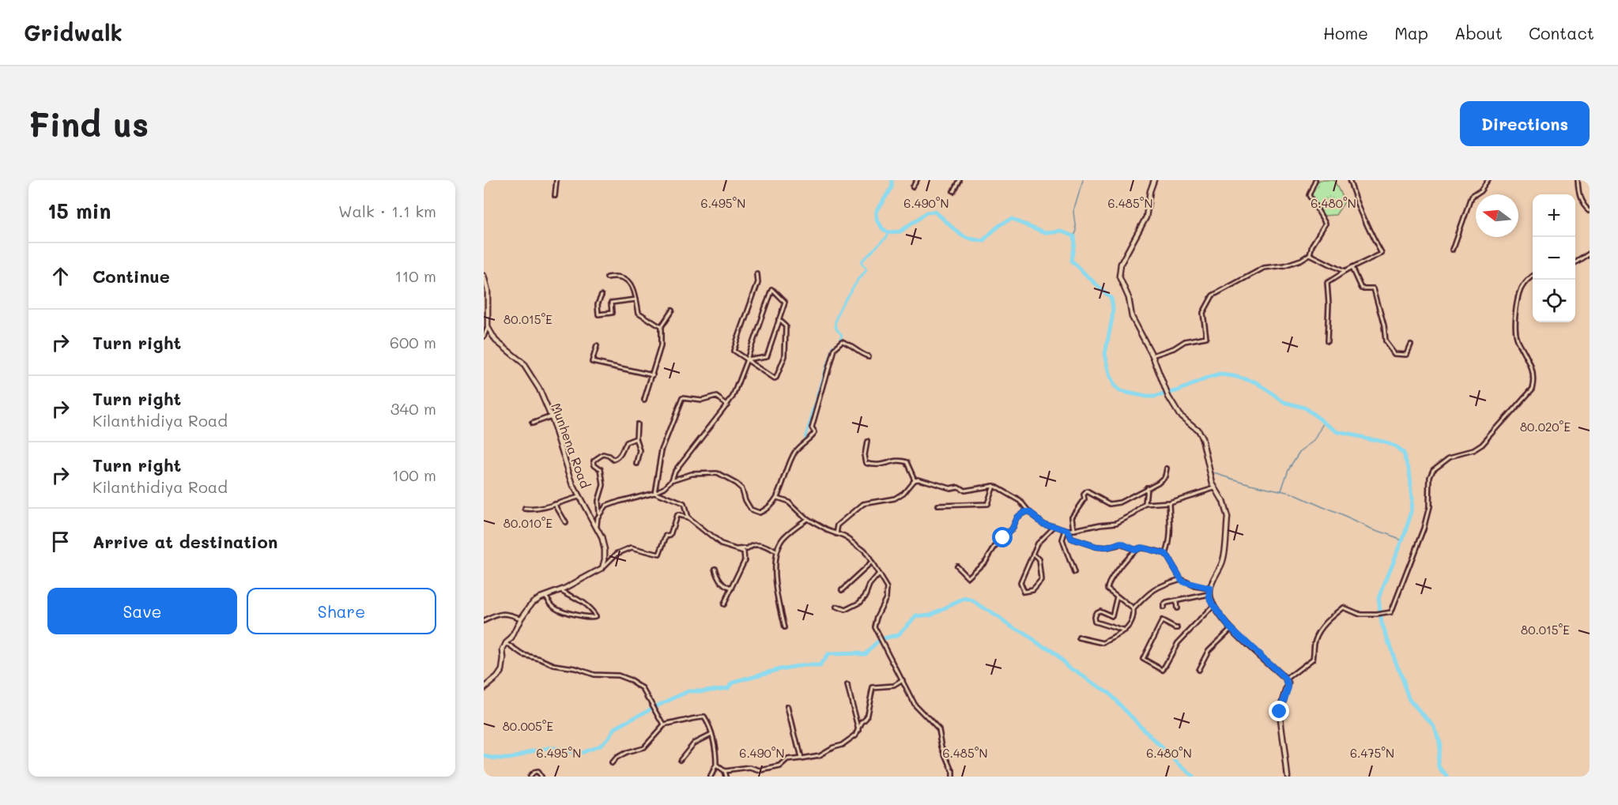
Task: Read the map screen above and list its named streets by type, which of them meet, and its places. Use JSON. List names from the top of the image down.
{
  "streets": {
    "street": ["Munhena Road"]
  },
  "north": "left",
  "page": {
    "header": "Gridwalk",
    "nav": [
      "Home",
      "Map",
      "About",
      "Contact"
    ],
    "buttons": [
      "Directions",
      ["Save", "Share"]
    ],
    "title": "Find us",
    "heading": ["15 min", "Walk · 1.1 km"],
    "map_buttons": ["+", "−"],
    "list": [
      ["Continue", "110 m"],
      ["Turn right", "600 m"],
      ["Turn right", "Kilanthidiya Road", "340 m"],
      ["Turn right", "Kilanthidiya Road", "100 m"],
      "Arrive at destination"
    ]
  },
  "coordinates": [
    "6.495°N",
    "6.490°N",
    "6.485°N",
    "6.480°N",
    "80.015°E",
    "80.020°E",
    "80.010°E",
    "80.005°E",
    "6.475°N"
  ]
}
